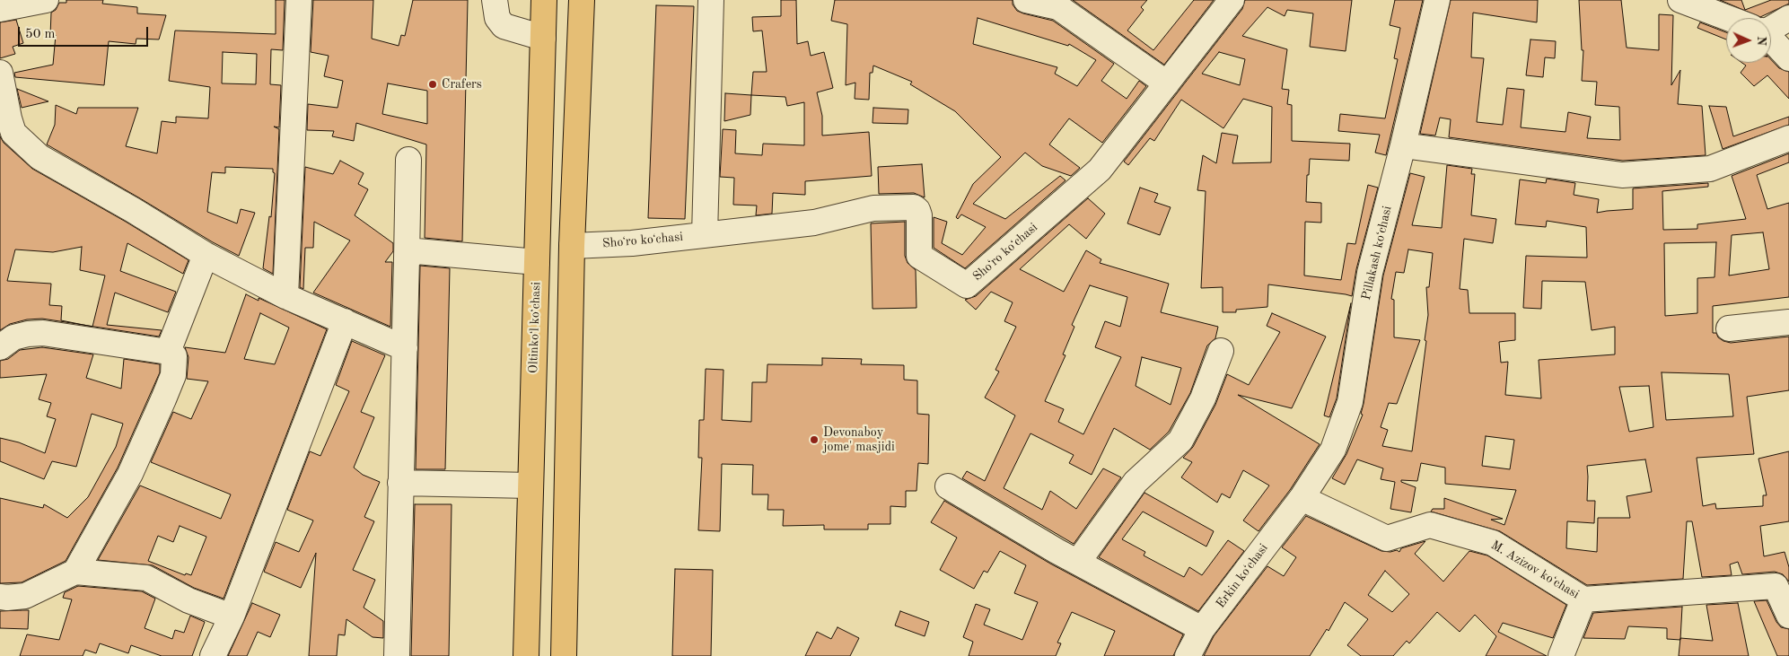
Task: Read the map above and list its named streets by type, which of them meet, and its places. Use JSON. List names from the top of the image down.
{
  "streets": {
    "main road": ["Oltinkoʻl koʻchasi"],
    "street": [
      "Shoʻro koʻchasi",
      "Pillakash koʻchasi",
      "M. Azizov koʻchasi",
      "Erkin koʻchasi"
    ]
  },
  "crossings": [
    ["Pillakash koʻchasi", "M. Azizov koʻchasi"],
    ["Pillakash koʻchasi", "Erkin koʻchasi"],
    ["M. Azizov koʻchasi", "Erkin koʻchasi"]
  ],
  "places": ["Crafers", "Devonaboy jome' masjidi"],
  "scale_bar": "50 m",
  "north": "right"
}
